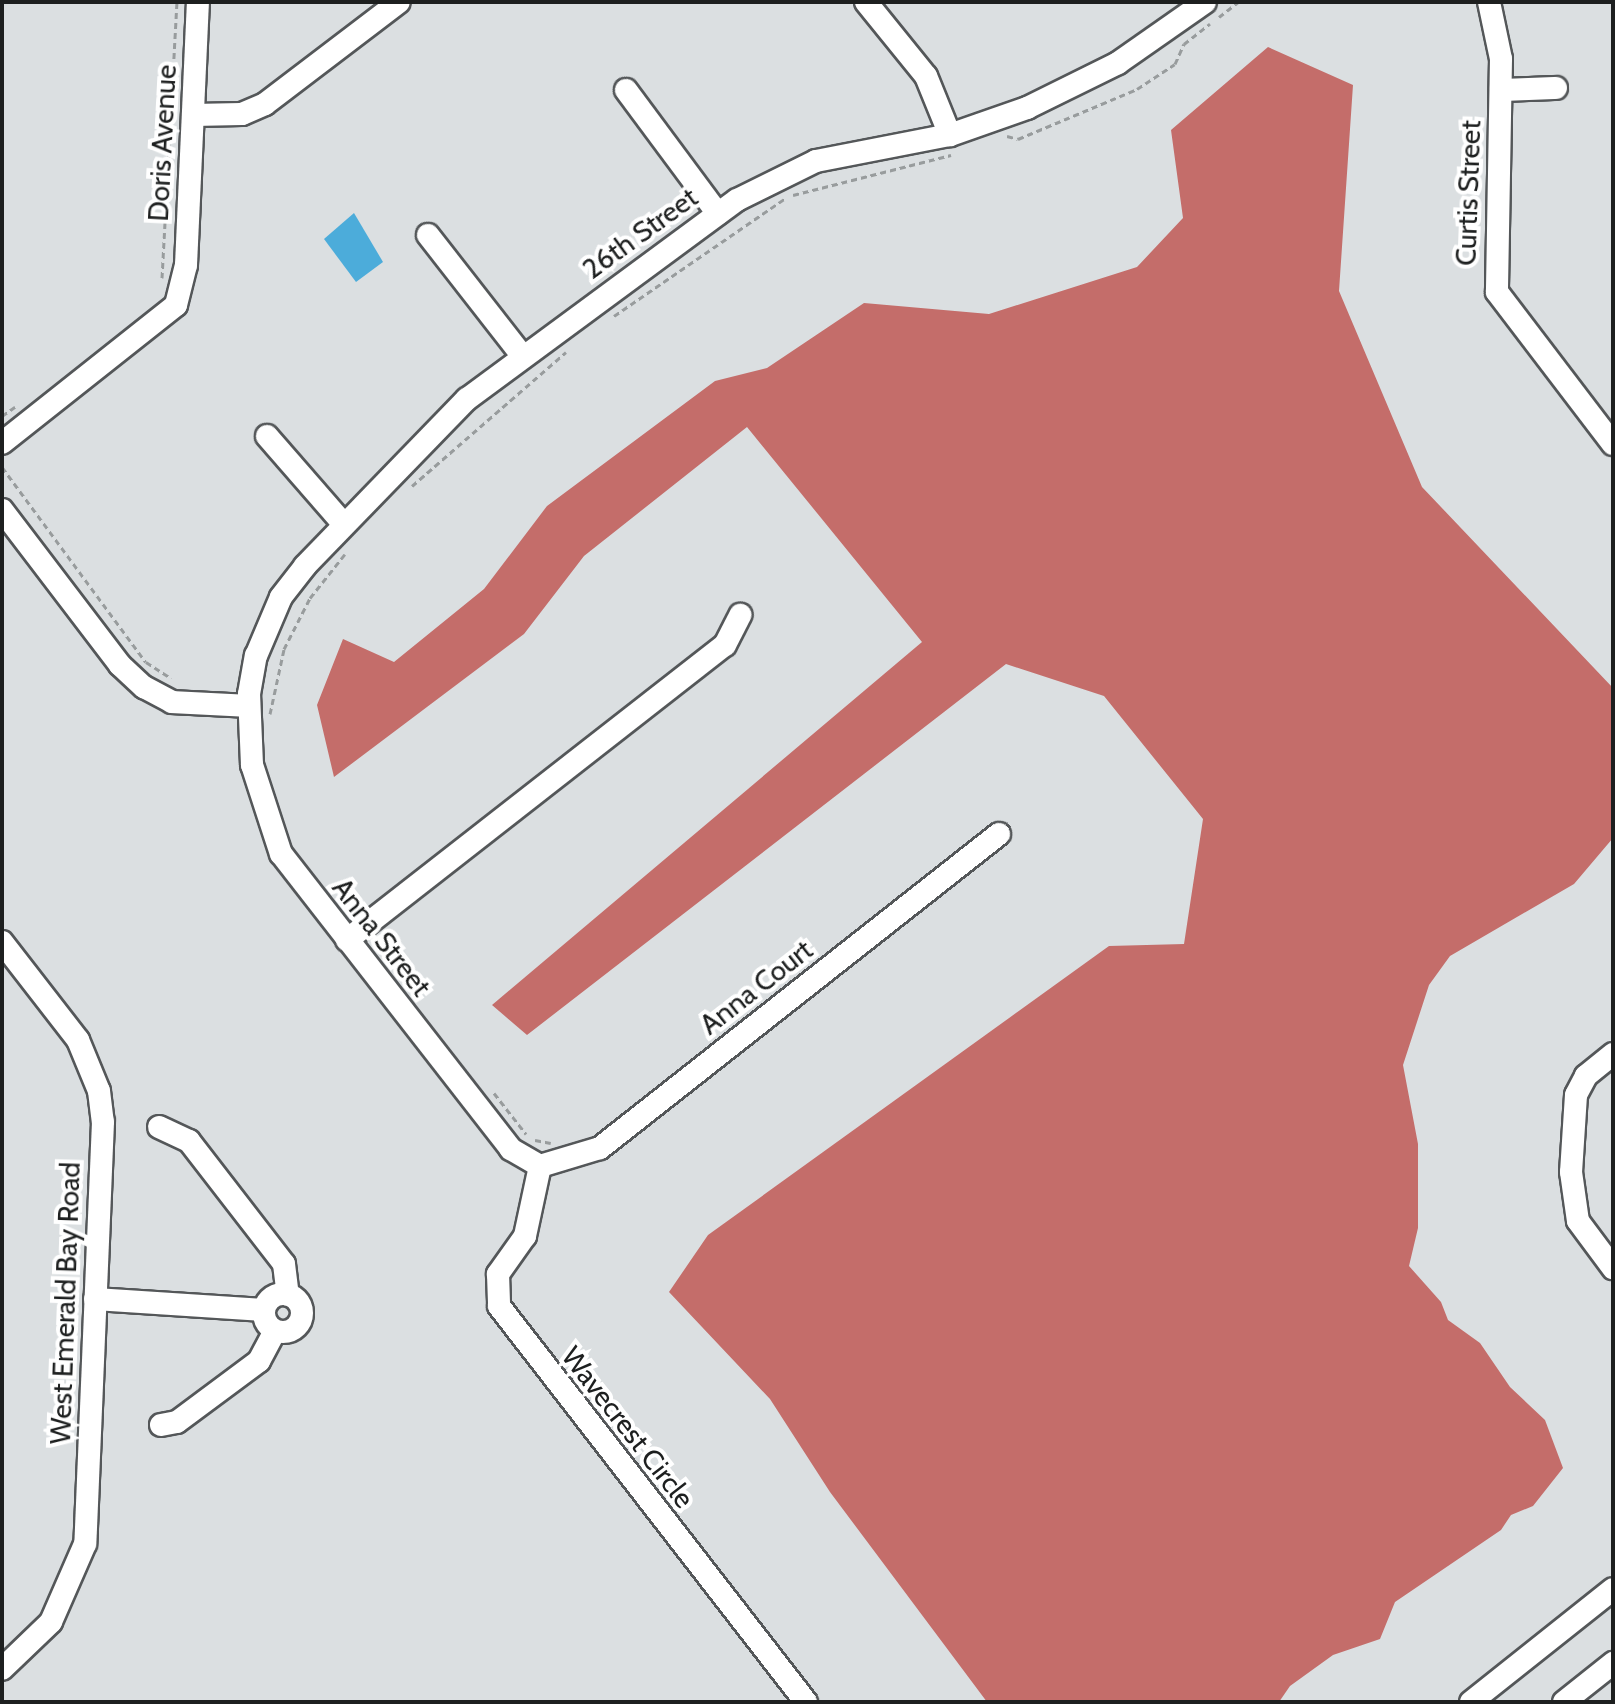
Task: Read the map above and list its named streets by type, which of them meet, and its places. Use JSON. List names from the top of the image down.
{
  "streets": {
    "street": [
      "Doris Avenue",
      "Curtis Street",
      "26th Street",
      "Anna Street",
      "Anna Court",
      "West Emerald Bay Road",
      "Wavecrest Circle"
    ]
  },
  "crossings": [
    ["26th Street", "Anna Street"],
    ["Anna Street", "Anna Court"],
    ["Anna Street", "Wavecrest Circle"],
    ["Anna Court", "Wavecrest Circle"]
  ]
}
